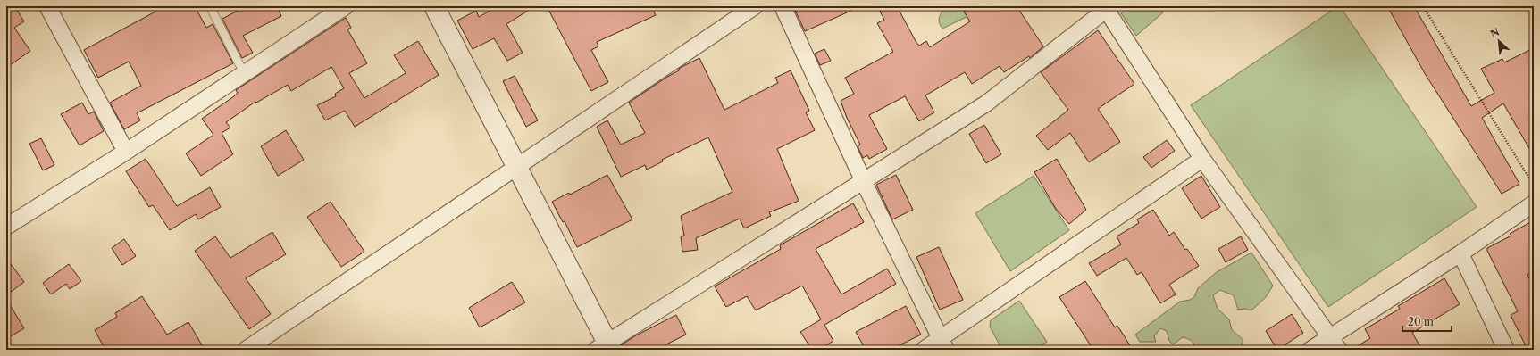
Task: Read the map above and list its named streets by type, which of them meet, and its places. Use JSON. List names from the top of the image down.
{
  "scale_bar": "20 m",
  "north": "top left"
}
